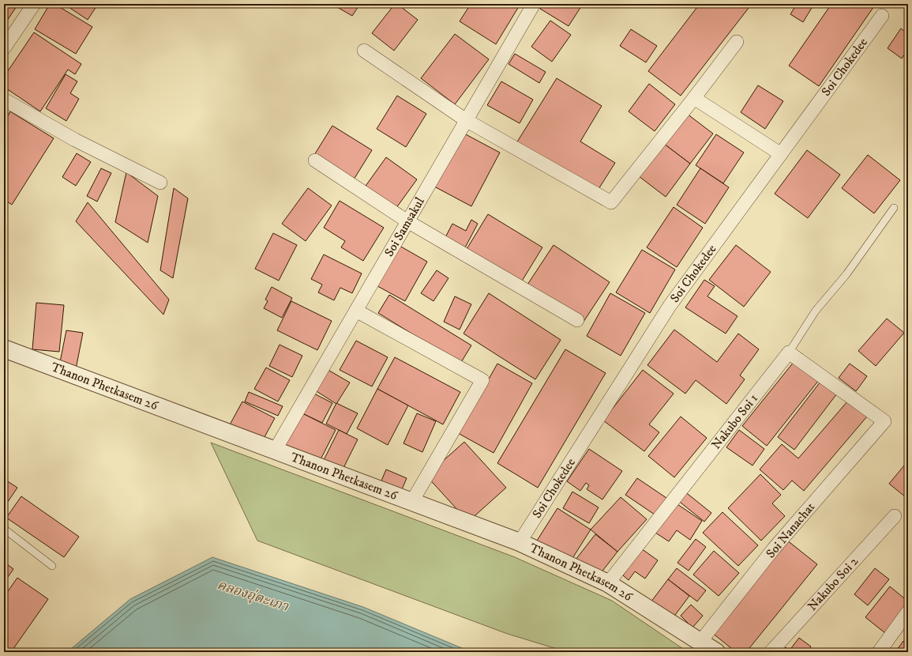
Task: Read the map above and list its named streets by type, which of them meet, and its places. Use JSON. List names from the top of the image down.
{
  "streets": {
    "street": [
      "Soi Chokedee",
      "Soi Samsakul",
      "Thanon Phetkasem 26",
      "Nakubo Soi 1",
      "Soi Nanachat",
      "Nakubo Soi 2"
    ]
  },
  "crossings": [
    ["Soi Chokedee", "Thanon Phetkasem 26"],
    ["Soi Samsakul", "Thanon Phetkasem 26"],
    ["Thanon Phetkasem 26", "Nakubo Soi 1"],
    ["Thanon Phetkasem 26", "Soi Nanachat"],
    ["Nakubo Soi 1", "Soi Nanachat"]
  ],
  "water": ["คลองอุ่ตะเภา"]
}
